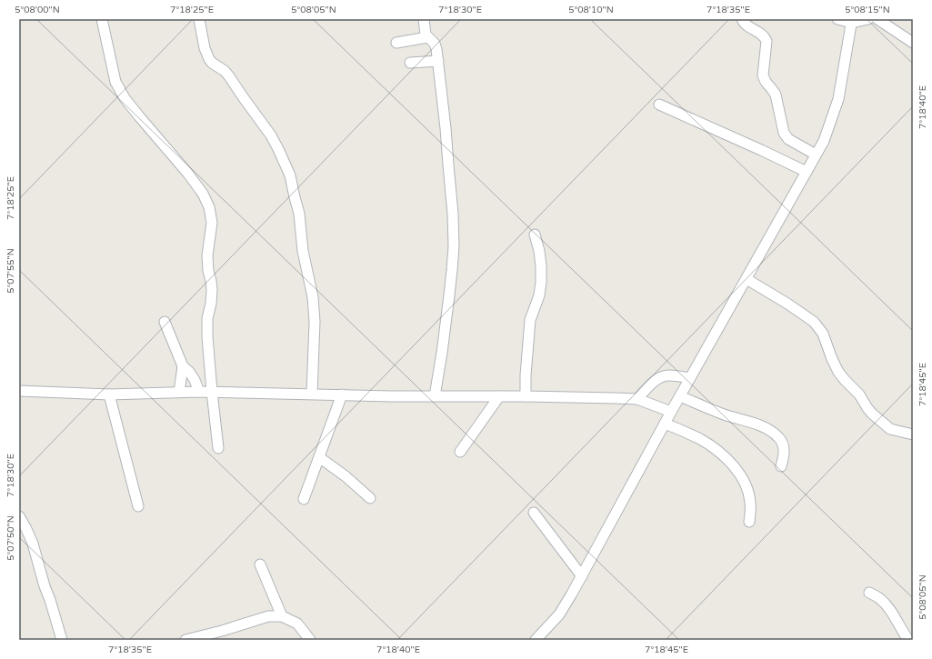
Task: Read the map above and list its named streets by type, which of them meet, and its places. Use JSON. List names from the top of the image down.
{
  "coordinates": [
    "5°08'00\"N",
    "7°18'25\"E",
    "5°08'05\"N",
    "7°18'30\"E",
    "5°08'10\"N",
    "7°18'35\"E",
    "5°08'15\"N",
    "7°18'40\"E",
    "5°07'55\"N",
    "7°18'45\"E",
    "5°07'50\"N"
  ]
}
